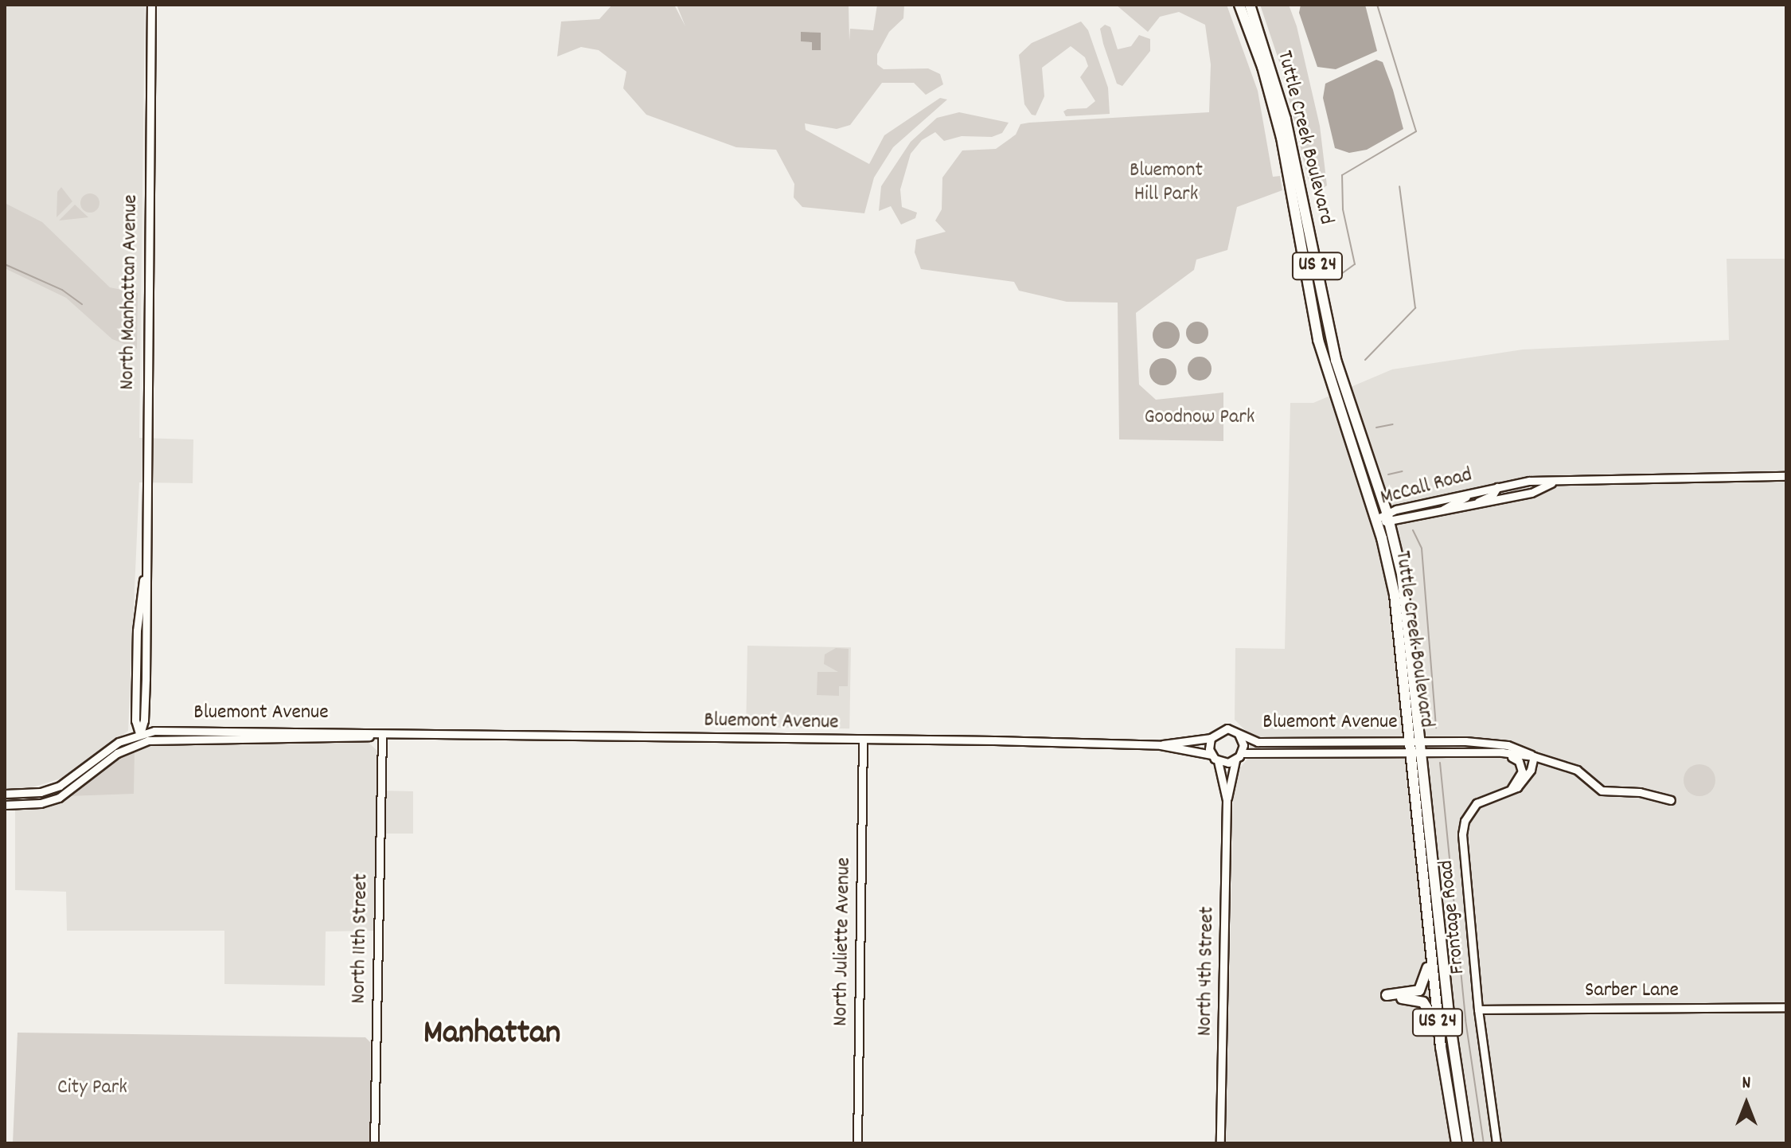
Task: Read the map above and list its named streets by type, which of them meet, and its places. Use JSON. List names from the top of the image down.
{
  "streets": {
    "highway": ["Tuttle Creek Boulevard", "US 24"],
    "main road": [
      "North Manhattan Avenue",
      "McCall Road",
      "Bluemont Avenue",
      "Frontage Road",
      "North 11th Street",
      "North Juliette Avenue",
      "North 4th Street",
      "Sarber Lane"
    ]
  },
  "crossings": [
    ["Tuttle Creek Boulevard", "McCall Road"],
    ["Tuttle Creek Boulevard", "Bluemont Avenue"],
    ["North Manhattan Avenue", "Bluemont Avenue"],
    ["Bluemont Avenue", "North 11th Street"],
    ["Bluemont Avenue", "North Juliette Avenue"],
    ["Bluemont Avenue", "North 4th Street"],
    ["Frontage Road", "Sarber Lane"]
  ],
  "districts": ["Manhattan"],
  "parks": ["Bluemont Hill Park", "Goodnow Park", "City Park"],
  "north": "top"
}
